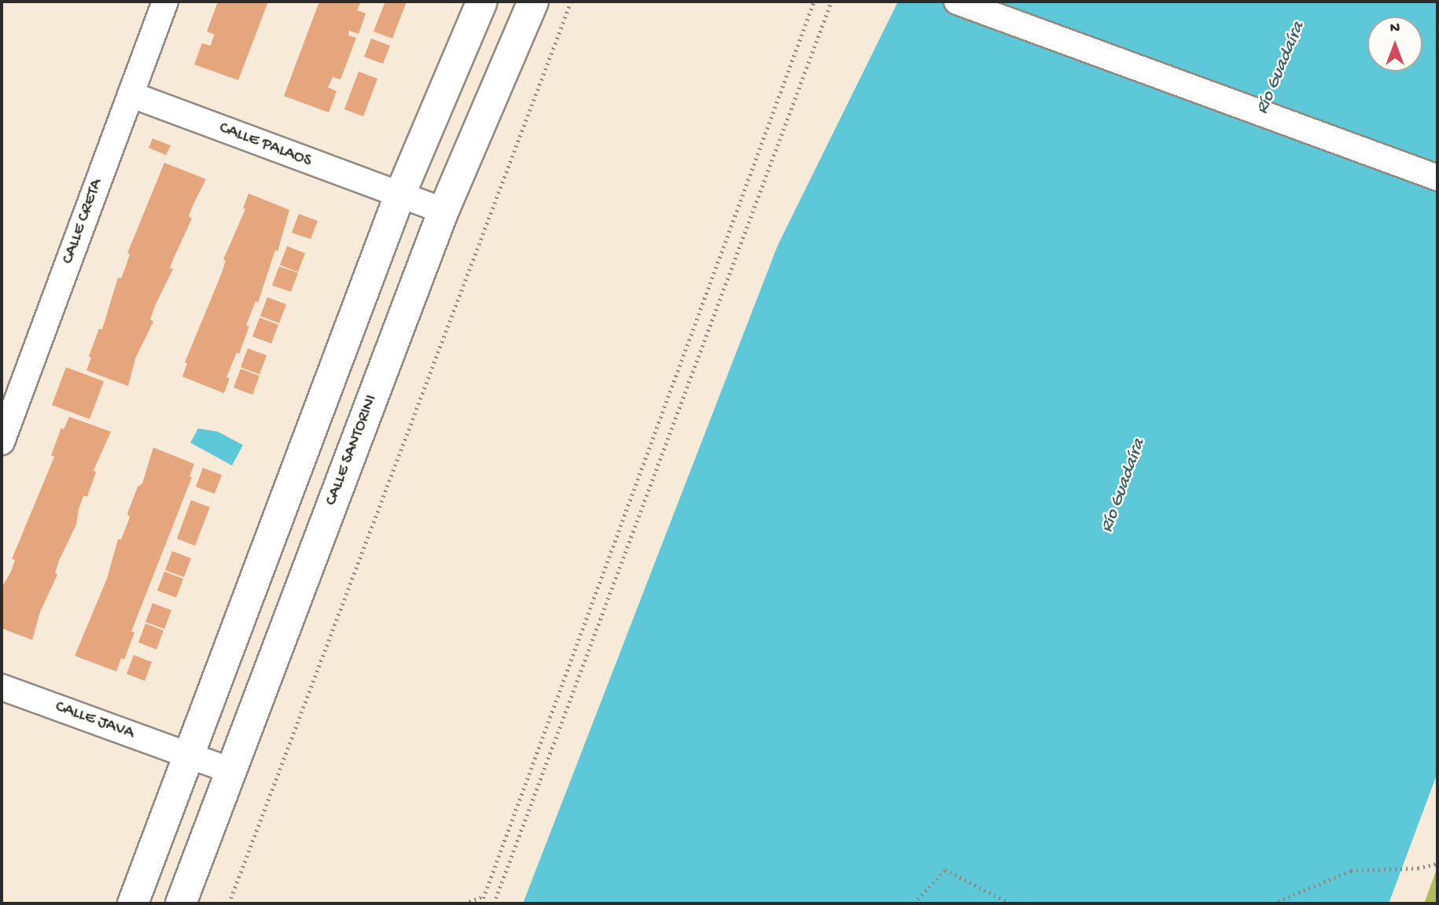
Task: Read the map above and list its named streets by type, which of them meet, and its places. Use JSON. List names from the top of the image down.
{
  "streets": {
    "street": [
      "CALLE PALAOS",
      "CALLE CRETA",
      "CALLE SANTORINI",
      "CALLE JAVA"
    ]
  },
  "crossings": [
    ["CALLE PALAOS", "CALLE CRETA"],
    ["CALLE PALAOS", "CALLE SANTORINI"],
    ["CALLE SANTORINI", "CALLE JAVA"]
  ],
  "water": ["Río Guadaíra"],
  "north": "top"
}
